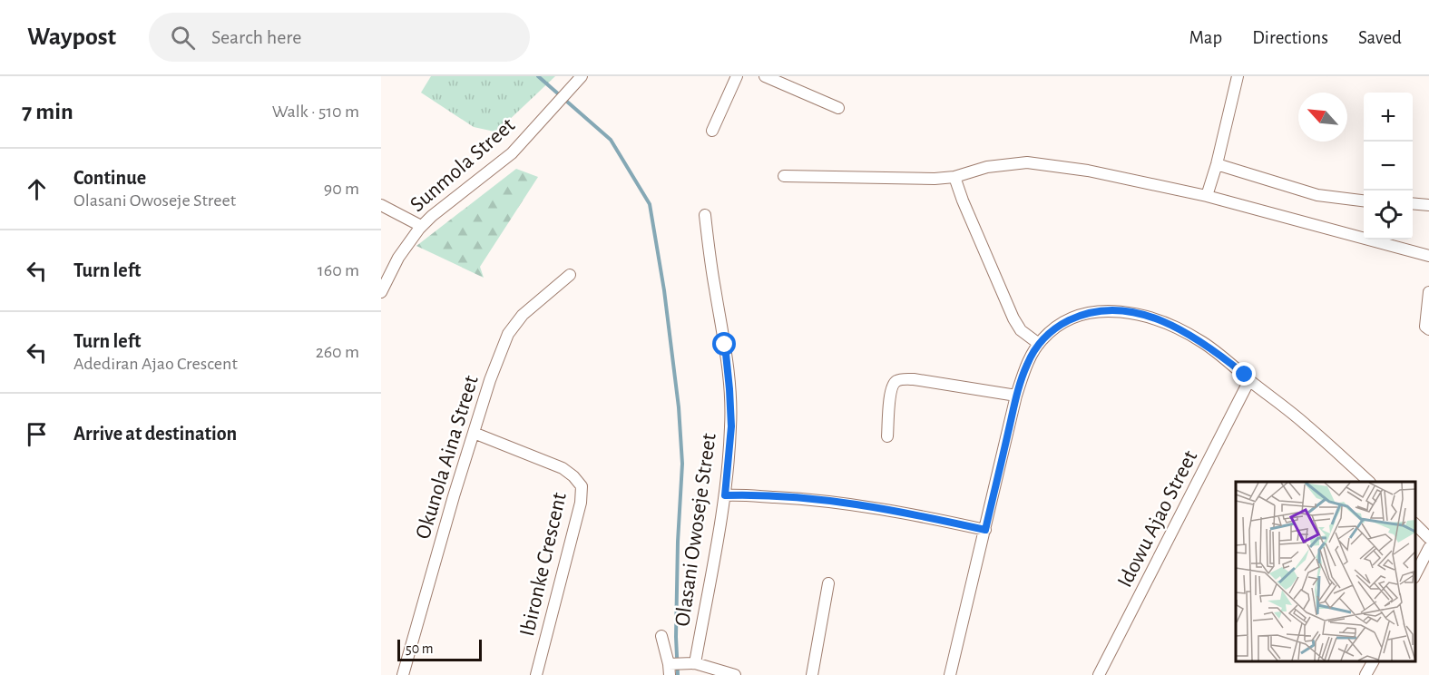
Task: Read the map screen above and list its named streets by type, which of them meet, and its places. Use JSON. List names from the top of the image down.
{
  "streets": {
    "street": [
      "Sunmola Street",
      "Okunola Aina Street",
      "Idowu Ajao Street",
      "Olasani Owoseje Street",
      "Ibironke Crescent"
    ]
  },
  "crossings": [
    ["Okunola Aina Street", "Ibironke Crescent"]
  ],
  "scale_bar": "50 m",
  "north": "top left",
  "page": {
    "header": "Waypost",
    "search": "Search here",
    "nav": ["Map", "Directions", "Saved"],
    "heading": ["7 min", "Walk · 510 m"],
    "map_buttons": ["+", "−"],
    "list": [
      ["Continue", "Olasani Owoseje Street", "90 m"],
      ["Turn left", "160 m"],
      ["Turn left", "Adediran Ajao Crescent", "260 m"],
      "Arrive at destination"
    ],
    "scale": "50 m"
  }
}
